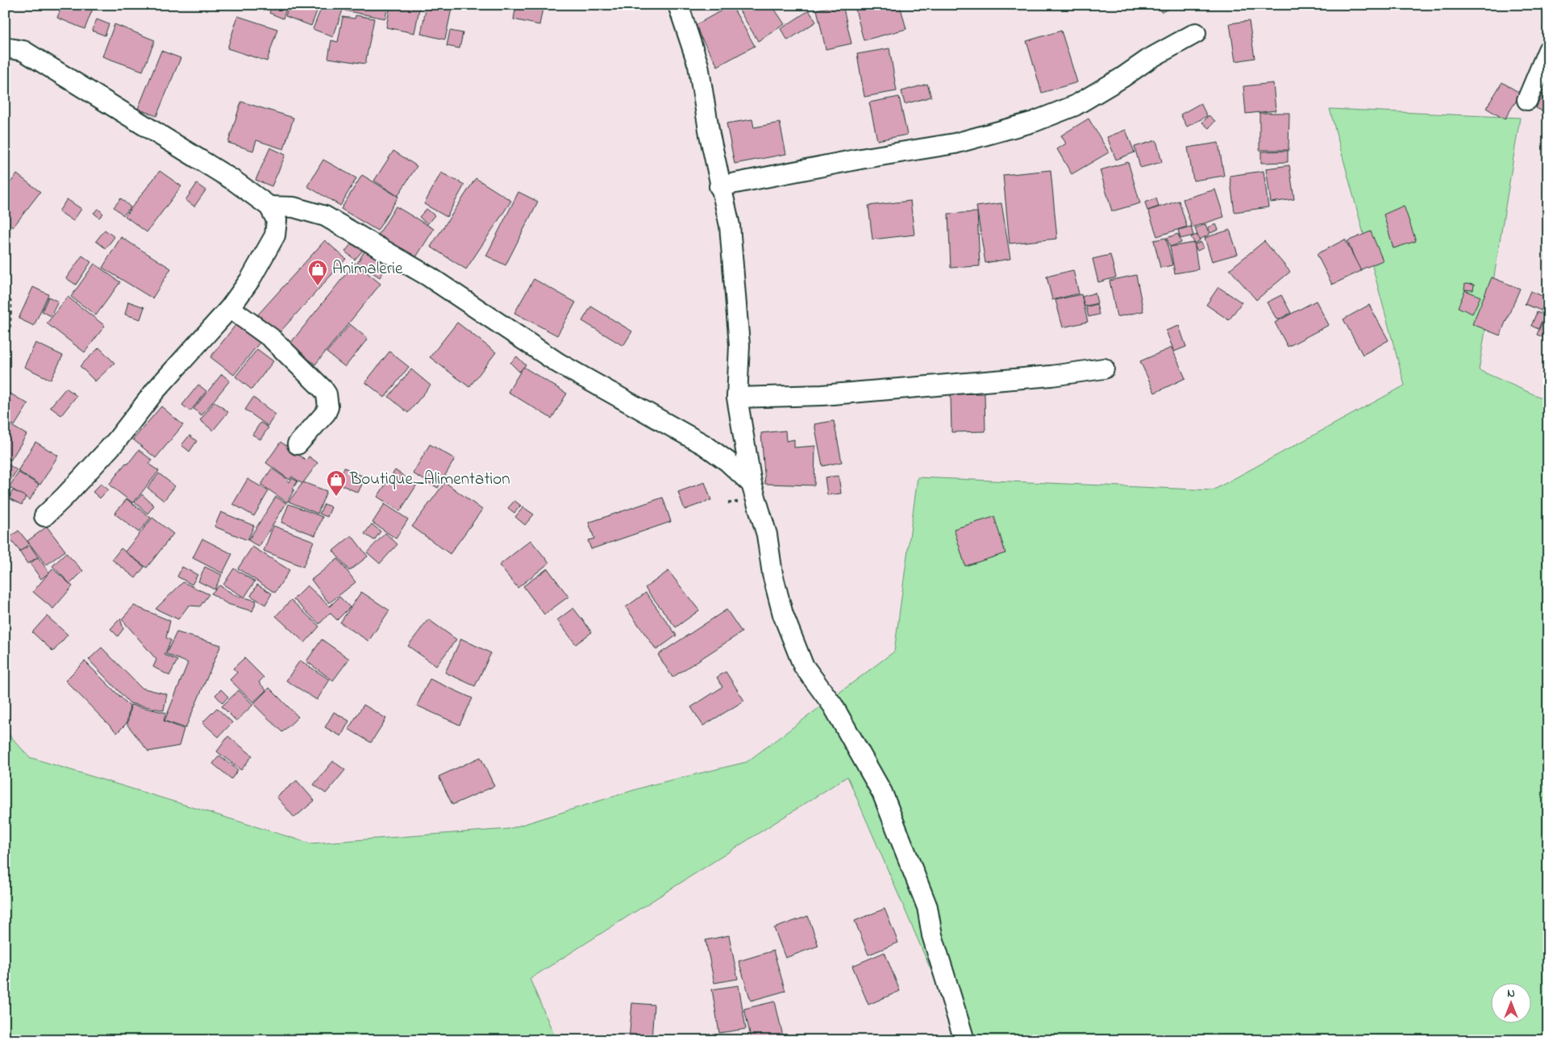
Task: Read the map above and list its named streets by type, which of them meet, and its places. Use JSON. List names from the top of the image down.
{
  "places": {
    "shop": ["Animalerie", "Boutique_Alimentation"]
  },
  "north": "top"
}
